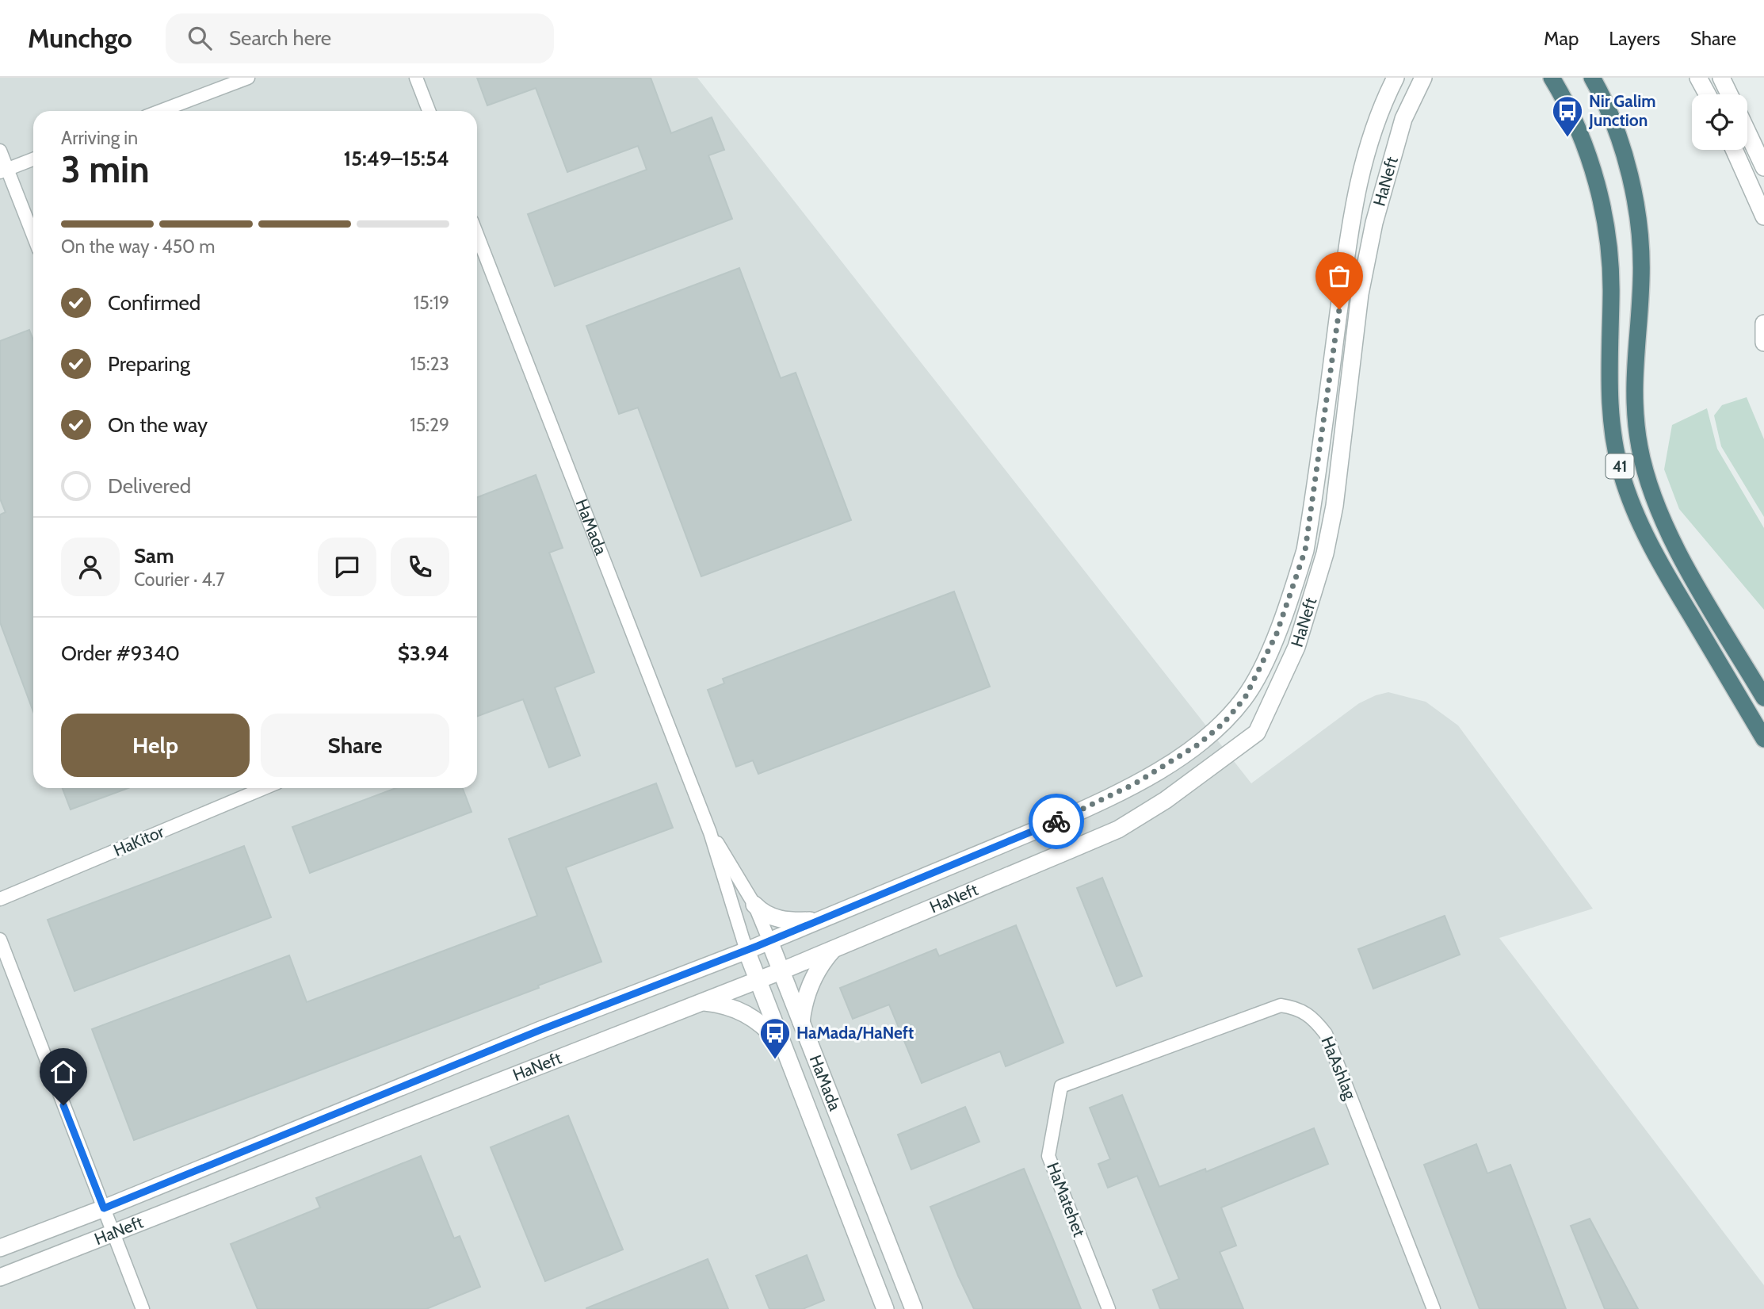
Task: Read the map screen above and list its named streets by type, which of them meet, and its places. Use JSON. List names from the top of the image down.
{
  "streets": {
    "highway": ["41"],
    "street": [
      "HaNeft",
      "HaMada",
      "HaKitor",
      "HaAshlag",
      "HaMatehet"
    ]
  },
  "crossings": [
    ["HaNeft", "HaMada"],
    ["HaAshlag", "HaMatehet"]
  ],
  "places": {
    "bus stop": ["Nir Galim Junction", "HaMada/HaNeft"]
  },
  "page": {
    "header": "Munchgo",
    "search": "Search here",
    "nav": ["Map", "Layers", "Share"],
    "heading": ["3 min", "Arriving in", "15:49–15:54"],
    "panel": [
      "Sam",
      "Courier · 4.7",
      "Order #9340",
      "$3.94"
    ],
    "bar": "On the way · 450 m",
    "list": [
      ["Confirmed", "15:19"],
      ["Preparing", "15:23"],
      ["On the way", "15:29"],
      "Delivered"
    ],
    "buttons": ["Help", "Share"]
  }
}
